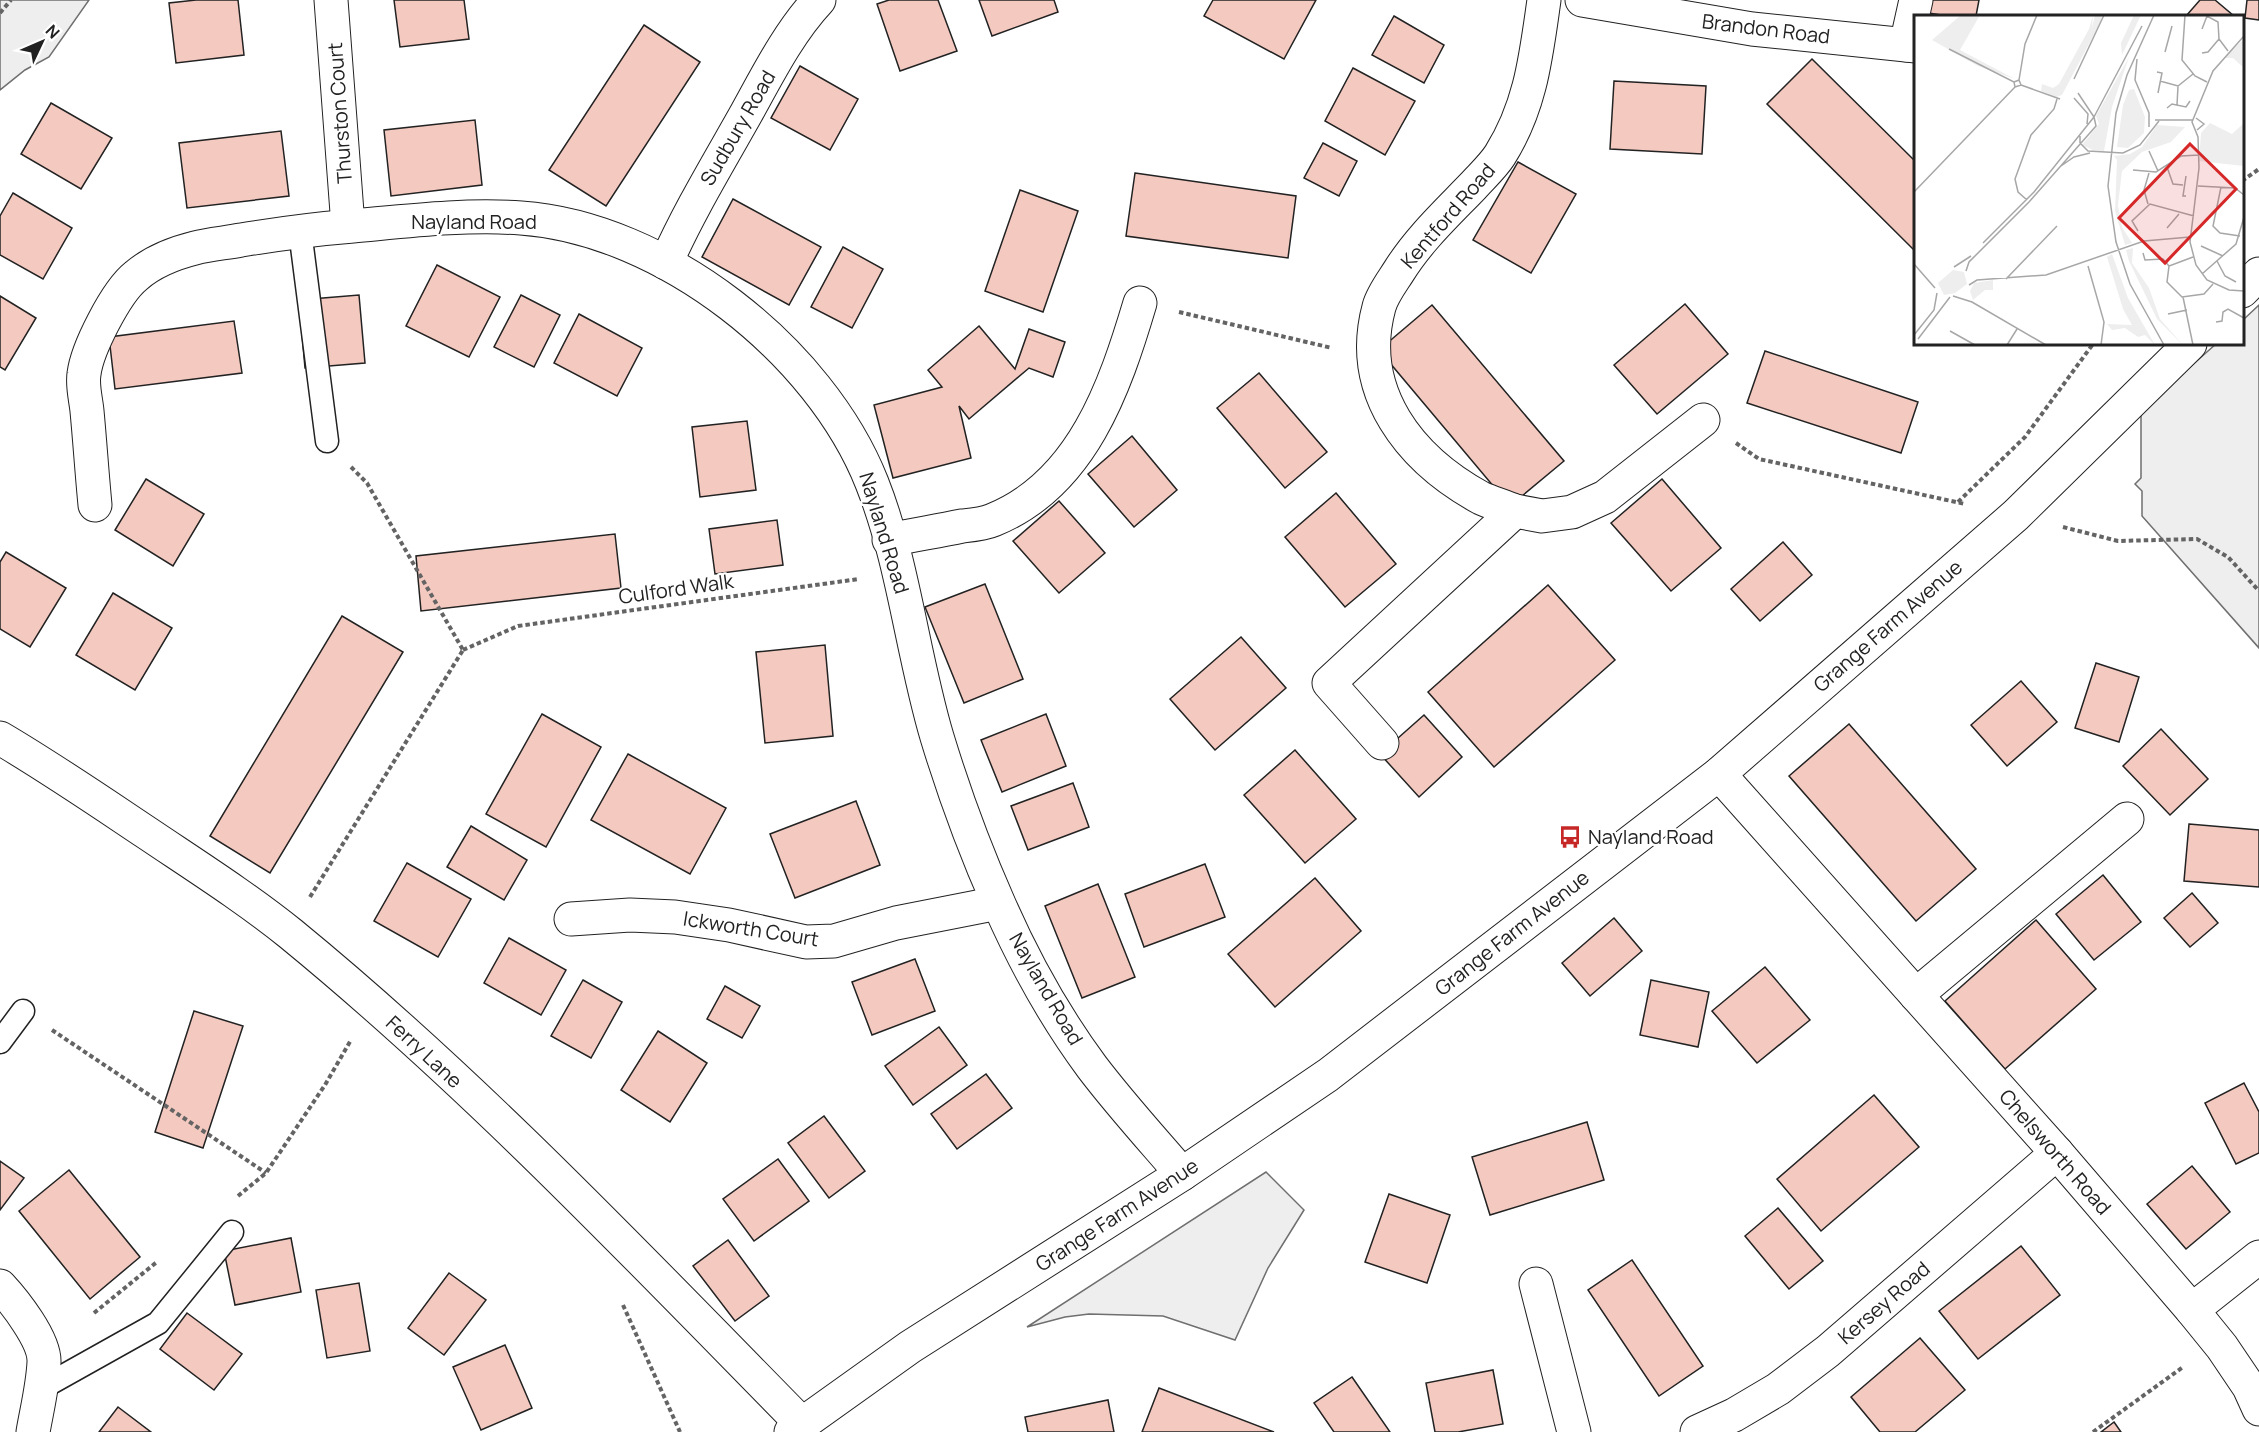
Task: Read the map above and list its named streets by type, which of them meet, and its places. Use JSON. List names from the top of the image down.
{
  "streets": {
    "street": [
      "Brandon Road",
      "Thurston Court",
      "Sudbury Road",
      "Kentford Road",
      "Nayland Road",
      "Grange Farm Avenue",
      "Ickworth Court",
      "Ferry Lane",
      "Chelsworth Road",
      "Kersey Road"
    ],
    "path": ["Culford Walk"]
  },
  "crossings": [
    ["Thurston Court", "Nayland Road"],
    ["Sudbury Road", "Nayland Road"],
    ["Nayland Road", "Culford Walk"],
    ["Nayland Road", "Grange Farm Avenue"],
    ["Nayland Road", "Ickworth Court"],
    ["Grange Farm Avenue", "Ferry Lane"],
    ["Grange Farm Avenue", "Chelsworth Road"],
    ["Chelsworth Road", "Kersey Road"]
  ],
  "places": {
    "bus stop": ["Nayland Road"]
  },
  "north": "top right"
}
